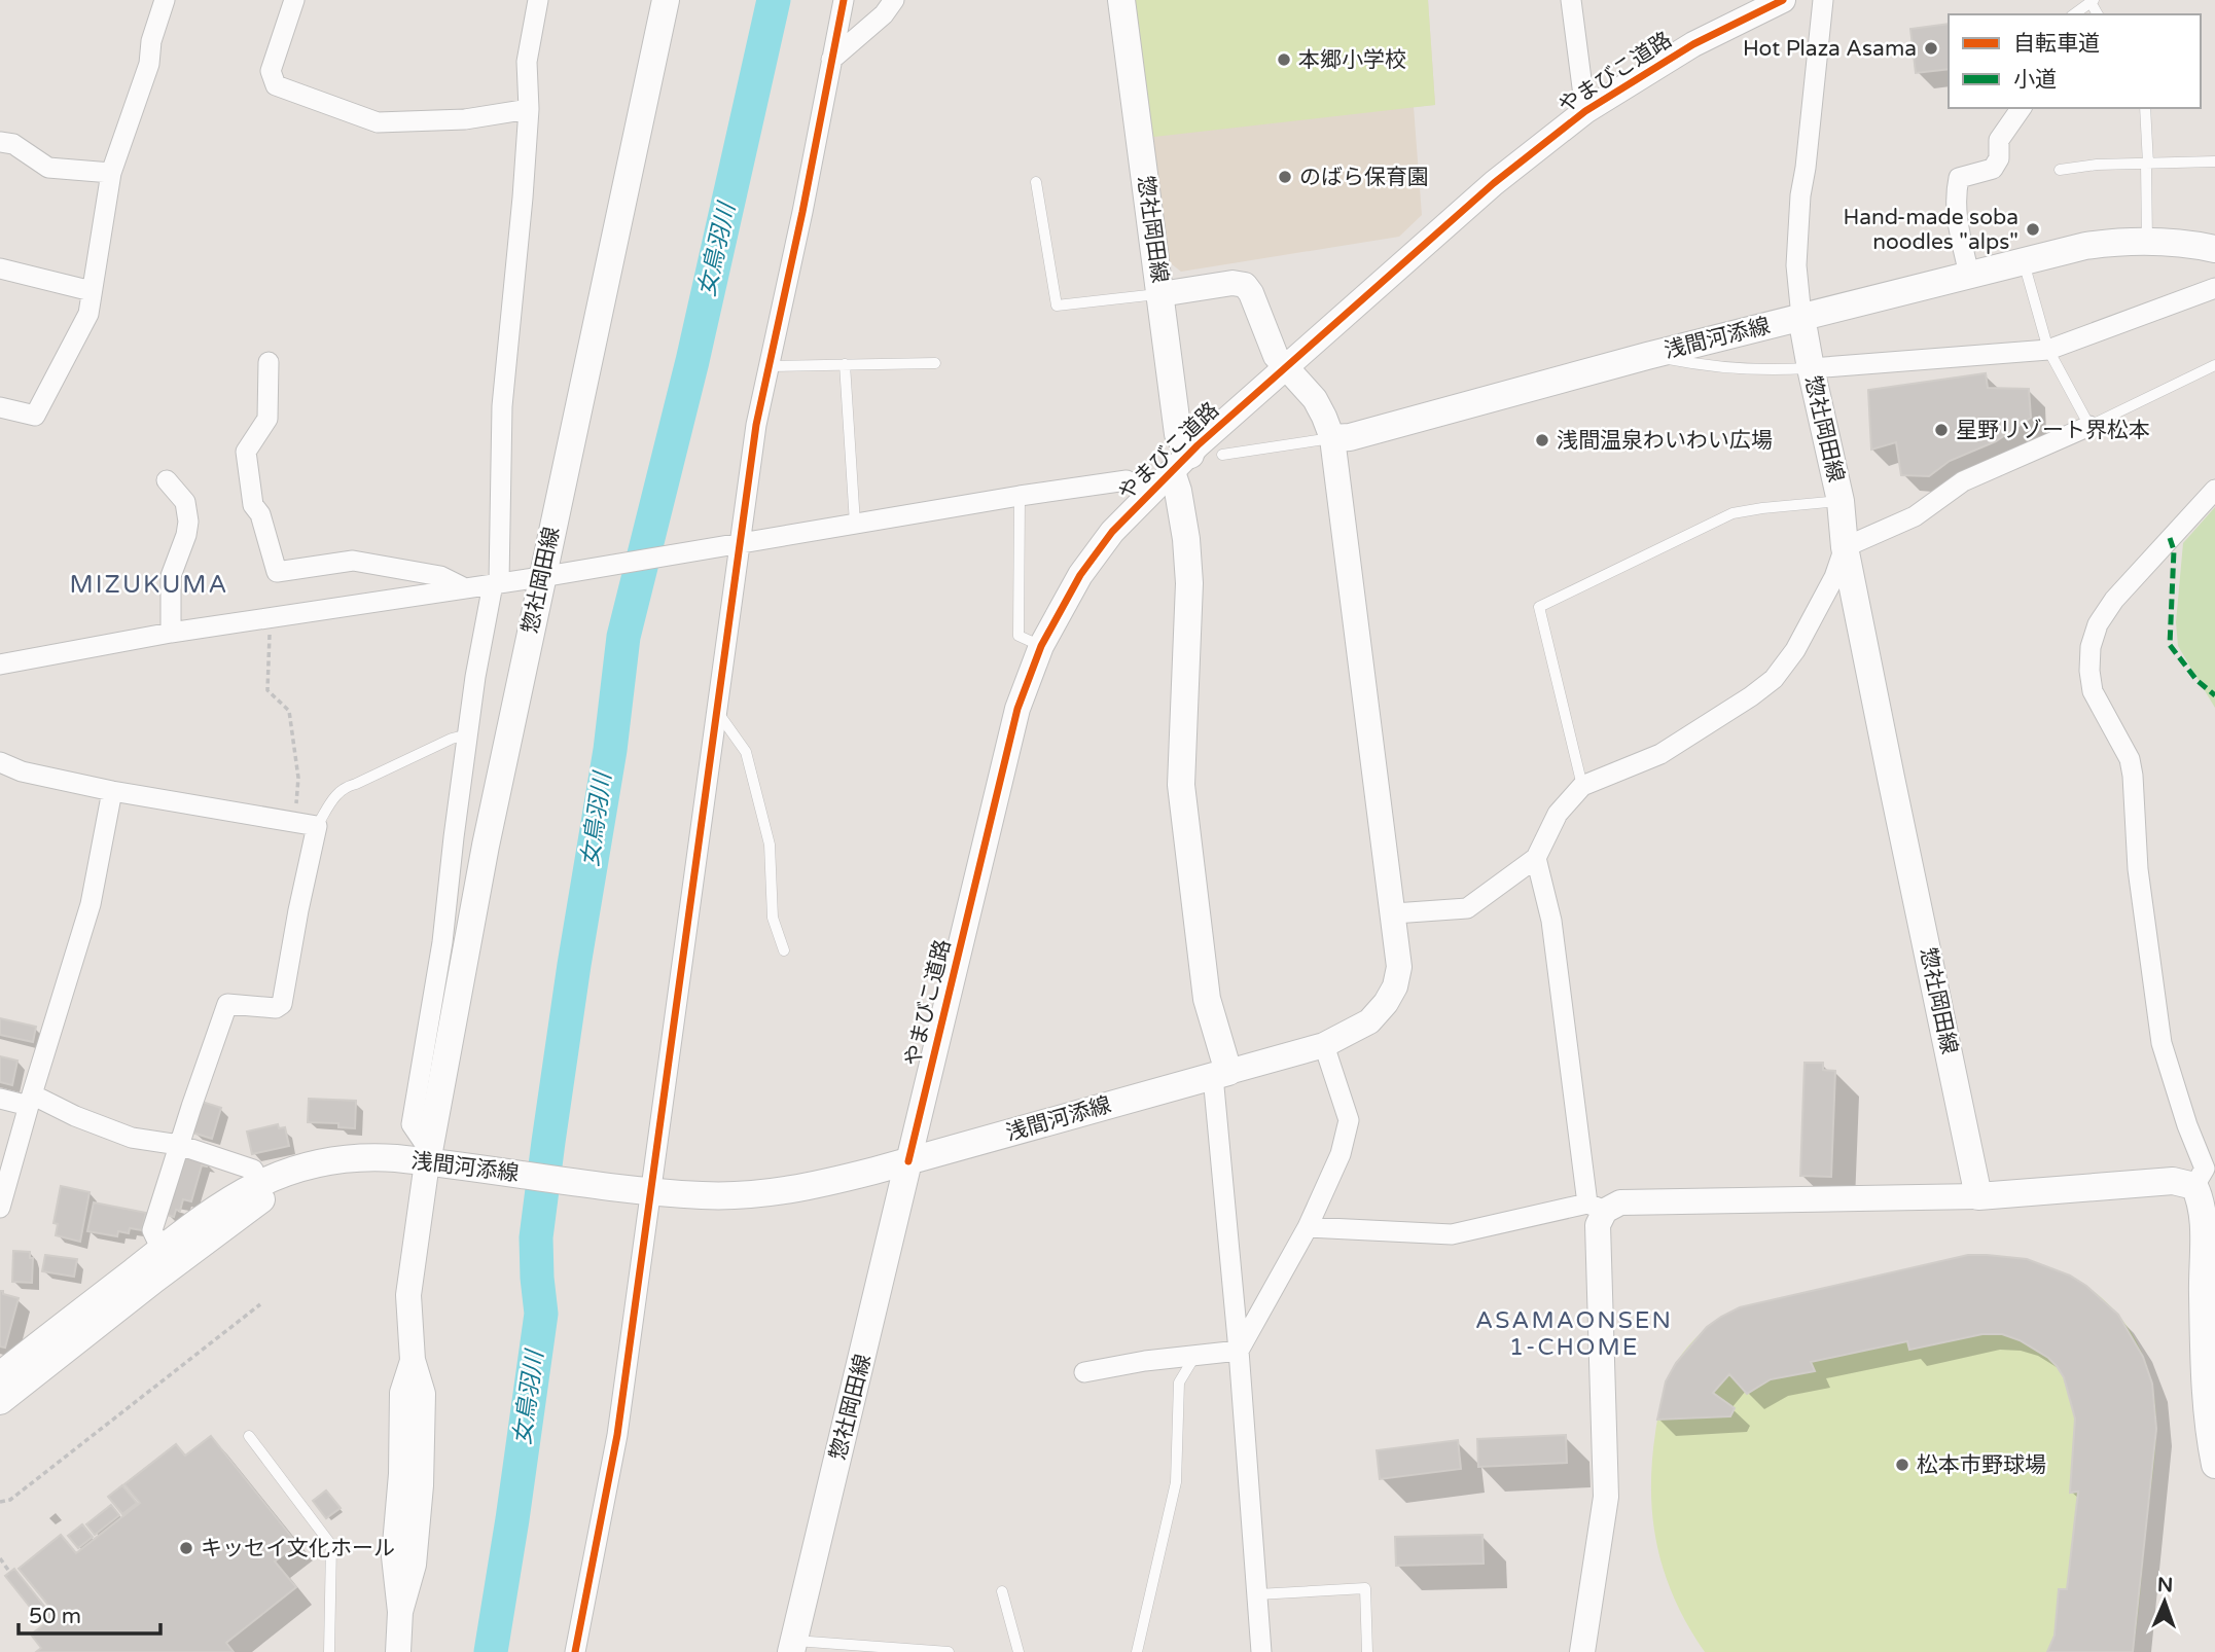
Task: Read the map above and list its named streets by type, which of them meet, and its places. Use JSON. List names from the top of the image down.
{
  "streets": {
    "main road": ["惣社岡田線", "浅間河添線"],
    "street": ["やまびこ道路"]
  },
  "crossings": [
    ["やまびこ道路", "惣社岡田線"],
    ["やまびこ道路", "浅間河添線"],
    ["惣社岡田線", "浅間河添線"]
  ],
  "districts": ["MIZUKUMA", "ASAMAONSEN 1-CHOME"],
  "water": ["女鳥羽川"],
  "places": [
    "Hot Plaza Asama",
    "本郷小学校",
    "のばら保育園",
    "Hand-made soba noodles \"alps\"",
    "星野リゾート界松本",
    "浅間温泉わいわい広場",
    "松本市野球場",
    "キッセイ文化ホール"
  ],
  "legend": ["自転車道", "小道"],
  "scale_bar": "50 m",
  "north": "top"
}
